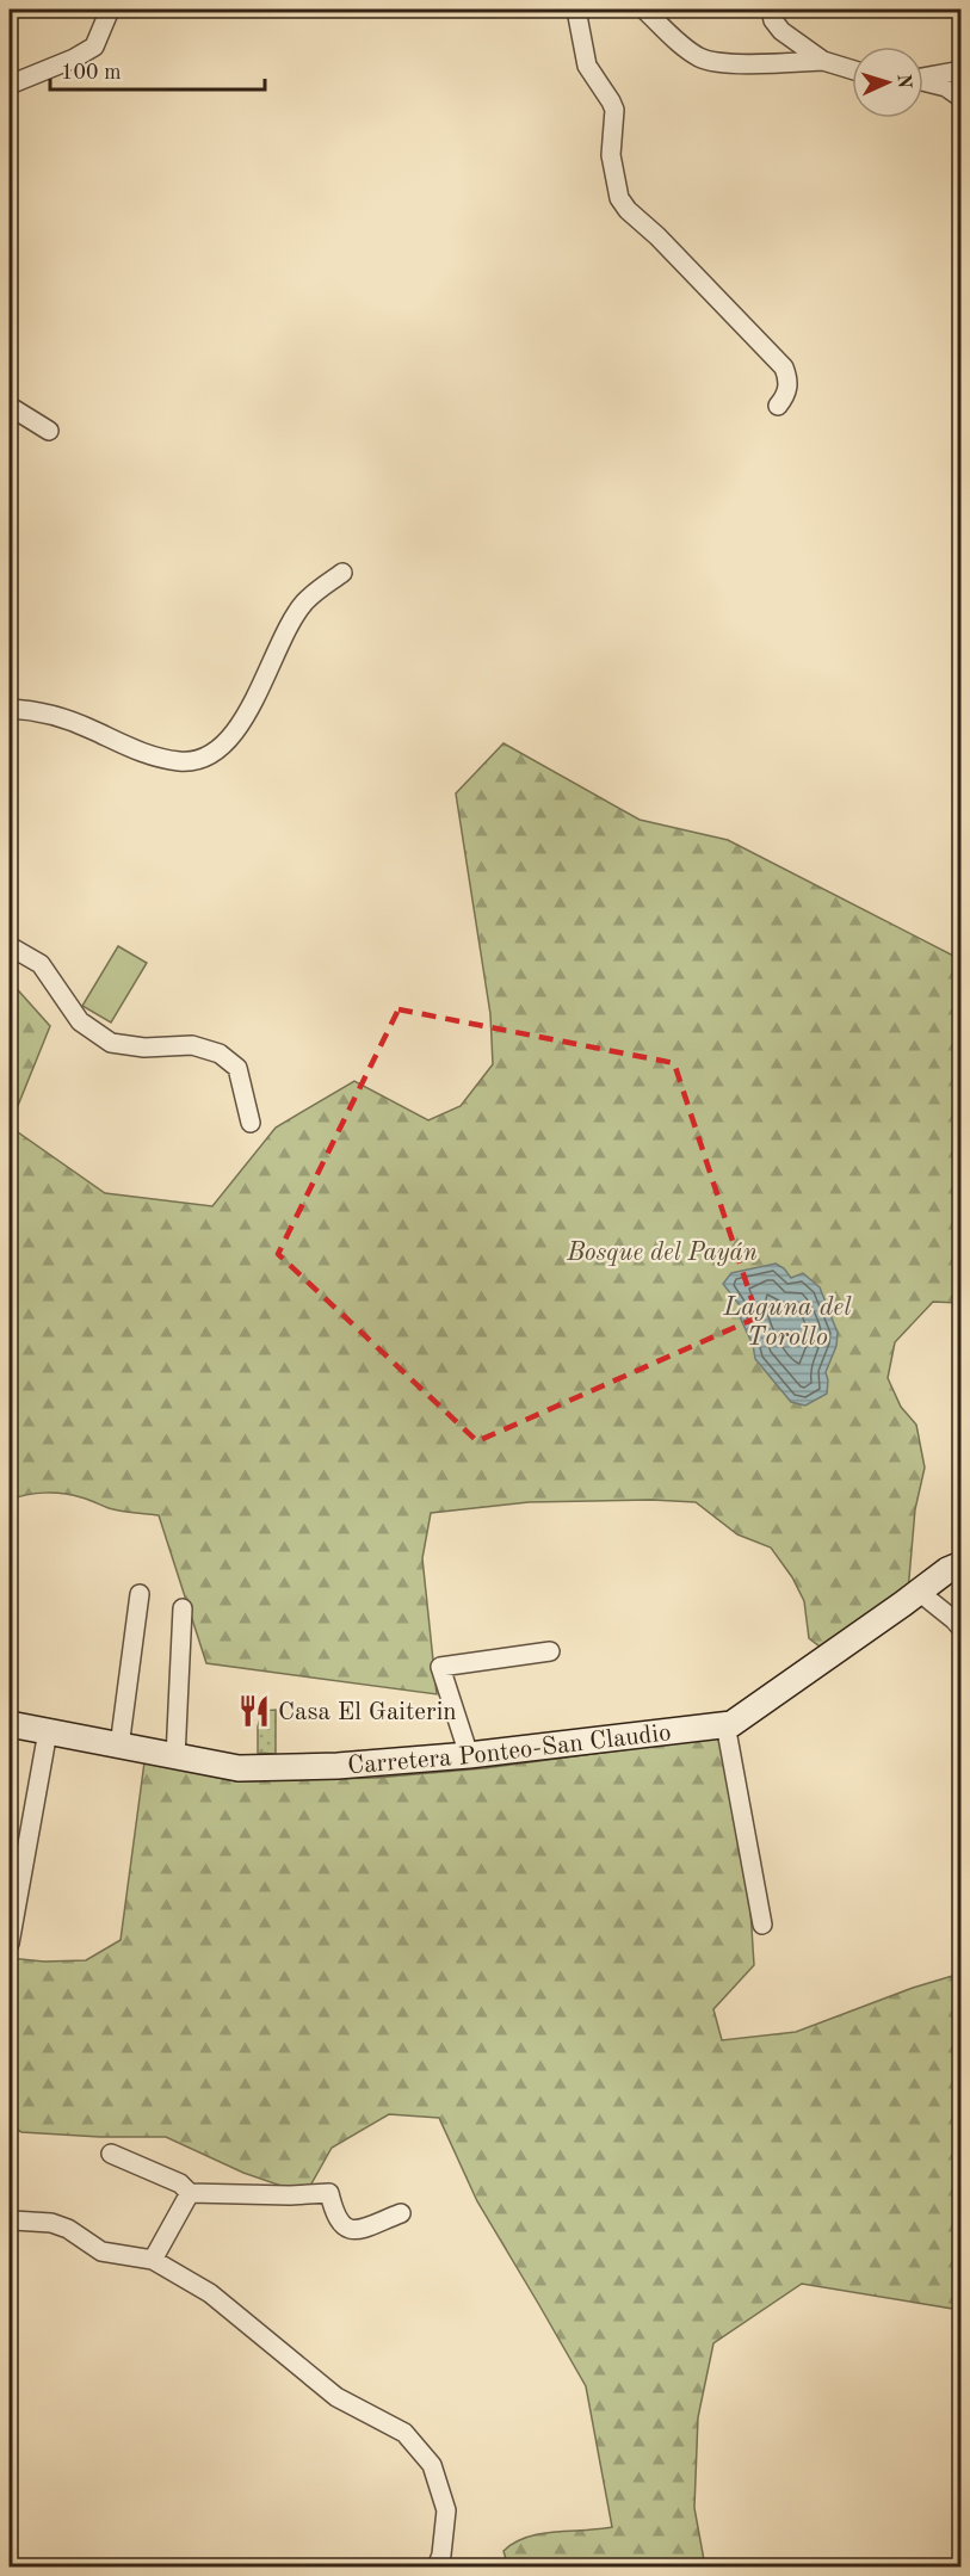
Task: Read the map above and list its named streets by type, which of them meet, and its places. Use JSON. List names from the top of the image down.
{
  "streets": {
    "street": ["Carretera Ponteo-San Claudio"]
  },
  "water": ["Laguna del Torollo"],
  "parks": ["Bosque del Payán"],
  "places": {
    "restaurant": ["Casa El Gaiterin"]
  },
  "scale_bar": "100 m",
  "north": "right"
}
